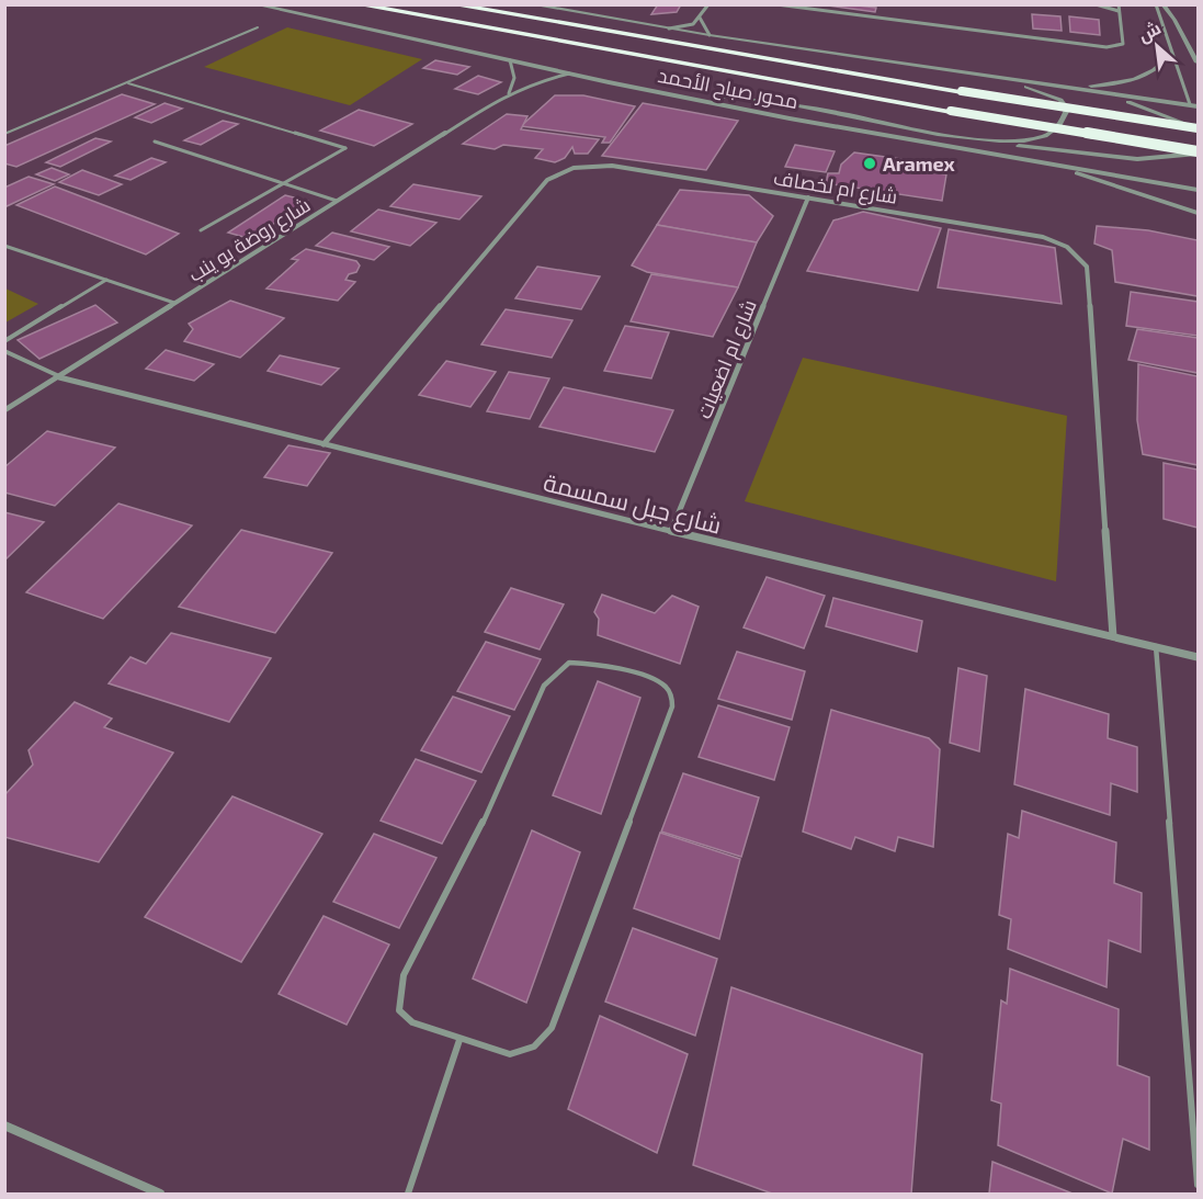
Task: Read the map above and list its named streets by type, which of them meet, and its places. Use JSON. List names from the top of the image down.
{
  "streets": {
    "highway": ["محور صباح الأحمد"],
    "street": [
      "شارع ام لخصاف",
      "شارع روضة بو ينب",
      "شارع ام اضعيات",
      "شارع جبل سمسمة"
    ]
  },
  "crossings": [
    ["محور صباح الأحمد", "شارع روضة بو ينب"],
    ["شارع ام لخصاف", "شارع ام اضعيات"],
    ["شارع ام لخصاف", "شارع جبل سمسمة"],
    ["شارع روضة بو ينب", "شارع جبل سمسمة"],
    ["شارع ام اضعيات", "شارع جبل سمسمة"]
  ],
  "places": ["Aramex"],
  "north": "top left"
}
